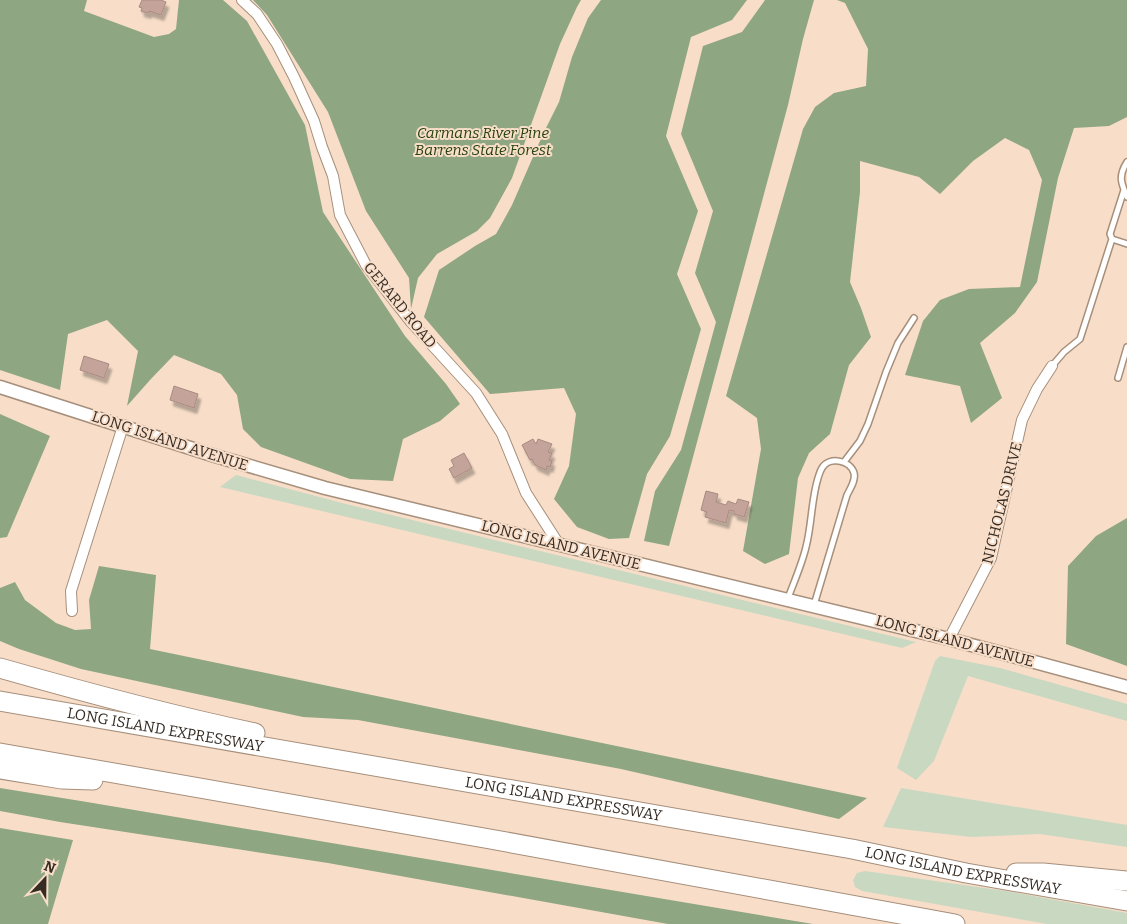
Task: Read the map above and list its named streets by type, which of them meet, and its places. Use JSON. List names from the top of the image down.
{
  "streets": {
    "highway": ["LONG ISLAND EXPRESSWAY"],
    "street": ["GERARD ROAD", "LONG ISLAND AVENUE", "NICHOLAS DRIVE"]
  },
  "crossings": [
    ["GERARD ROAD", "LONG ISLAND AVENUE"],
    ["LONG ISLAND AVENUE", "NICHOLAS DRIVE"]
  ],
  "parks": ["Carmans River Pine Barrens State Forest"],
  "north": "top"
}
